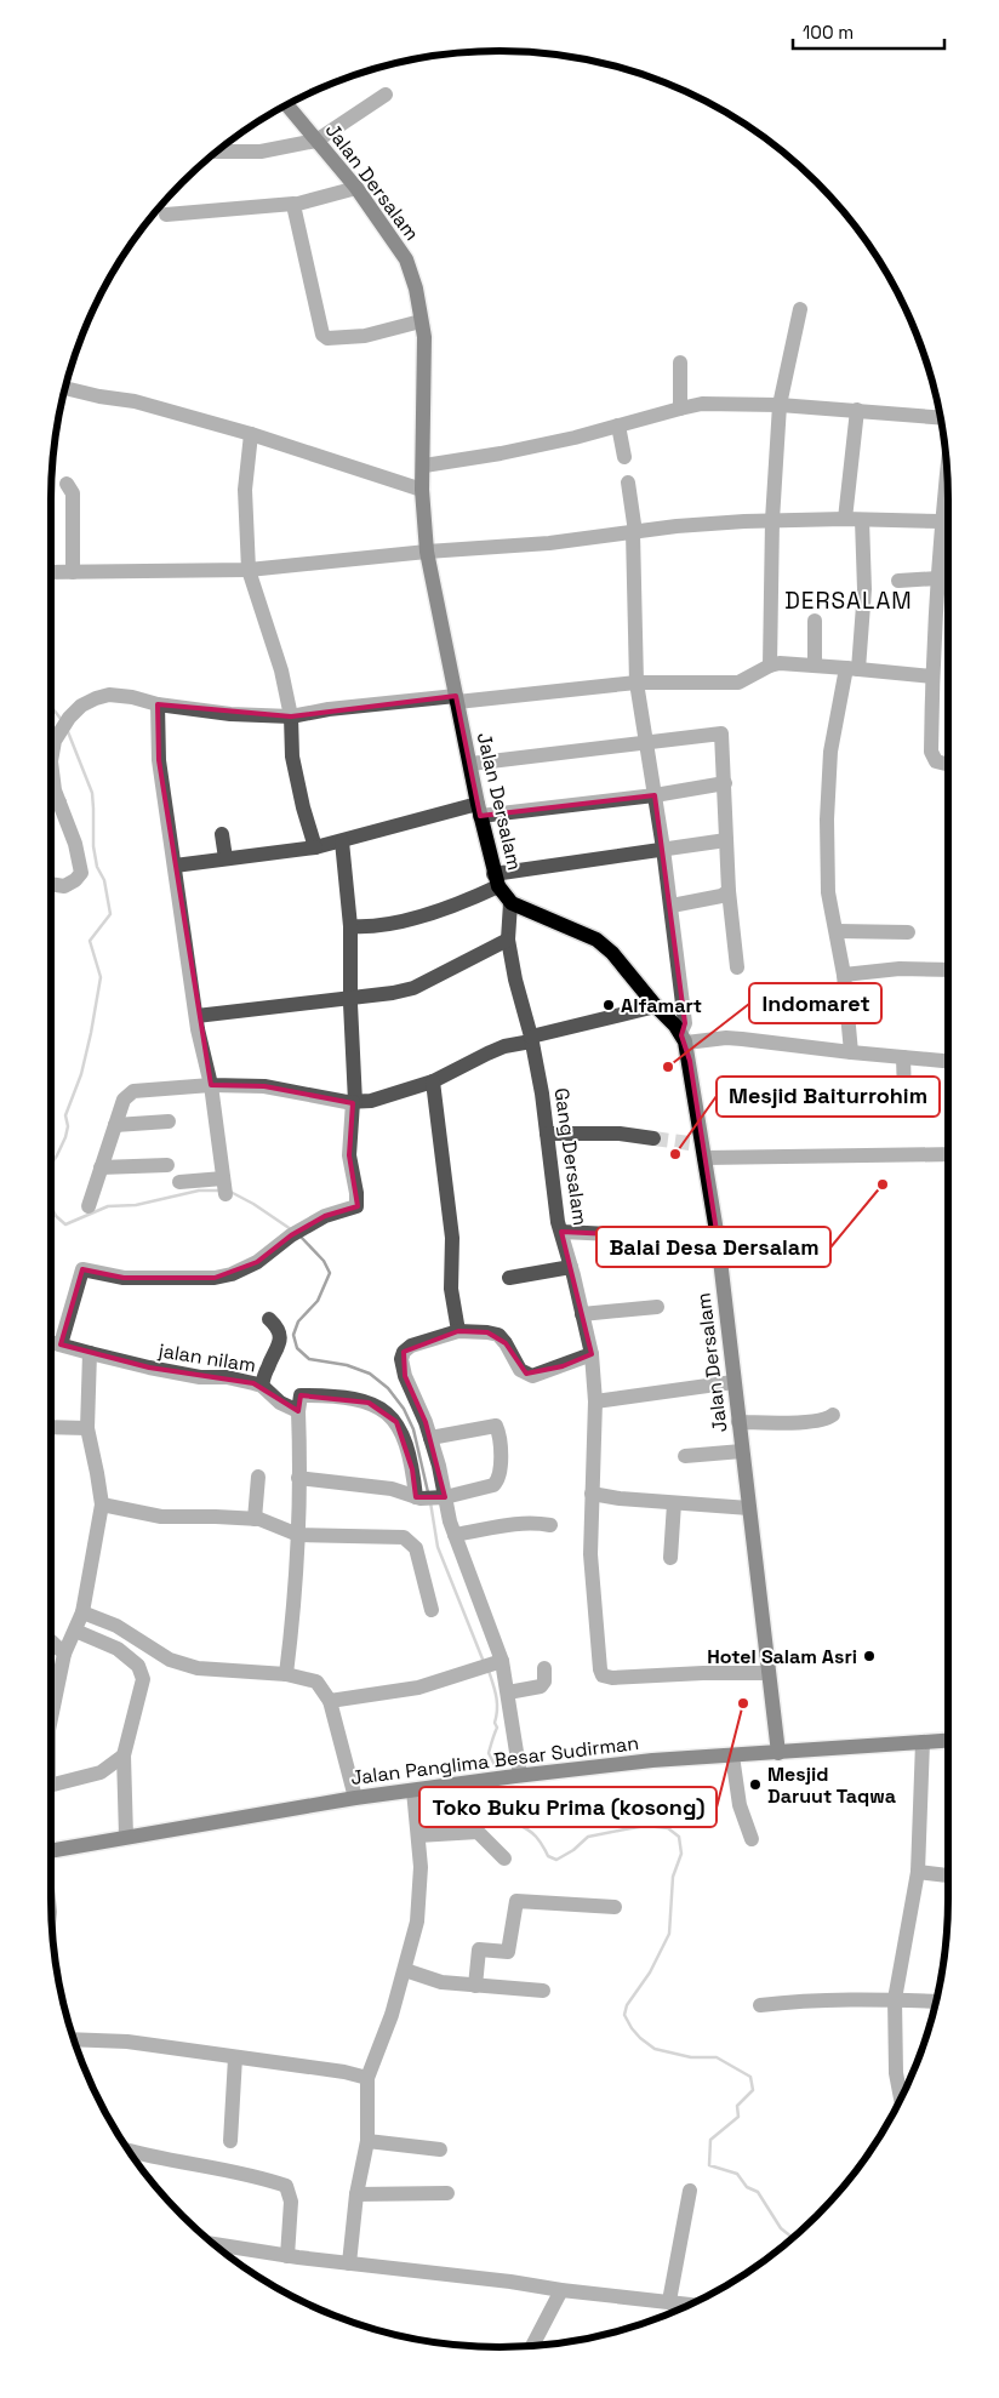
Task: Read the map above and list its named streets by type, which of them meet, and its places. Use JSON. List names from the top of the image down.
{
  "streets": {
    "main road": ["Jalan Dersalam", "Jalan Panglima Besar Sudirman"],
    "street": ["Gang Dersalam", "jalan nilam"]
  },
  "crossings": [
    ["Jalan Dersalam", "Gang Dersalam"],
    ["Jalan Dersalam", "Jalan Panglima Besar Sudirman"]
  ],
  "districts": ["DERSALAM"],
  "places": [
    "Alfamart",
    "Indomaret",
    "Mesjid Baiturrohim",
    "Balai Desa Dersalam",
    "Hotel Salam Asri",
    "Toko Buku Prima (kosong)",
    "Mesjid Daruut Taqwa"
  ],
  "scale_bar": "100 m"
}
